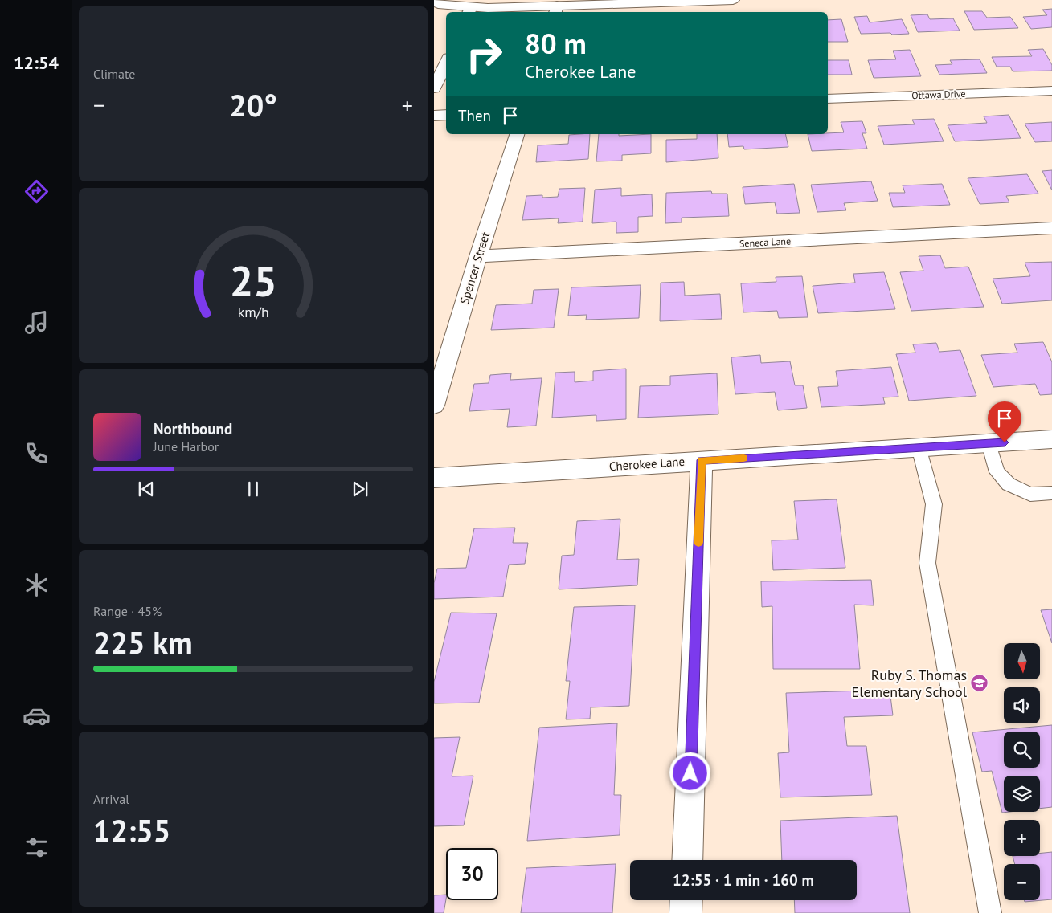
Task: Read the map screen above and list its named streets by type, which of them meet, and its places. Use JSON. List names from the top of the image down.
{
  "streets": {
    "street": [
      "Ottawa Drive",
      "Seneca Lane",
      "Spencer Street",
      "Cherokee Lane"
    ]
  },
  "crossings": [
    ["Seneca Lane", "Spencer Street"]
  ],
  "places": {
    "school or university": ["Ruby S. Thomas Elementary School"]
  },
  "north": "bottom",
  "page": {
    "tabs": "12:54",
    "tile": [
      "Climate",
      ["Range · 45%", "225 km"],
      ["Arrival", "12:55"]
    ],
    "turn": ["80 m", "Cherokee Lane"],
    "heat": ["−", "20°", "+"],
    "then": "Then",
    "song": ["Northbound", "June Harbor"],
    "map_buttons": ["+", "−"],
    "limit": "30",
    "trip": "12:55 · 1 min · 160 m",
    "gauge": ["25", "km/h"]
  }
}
